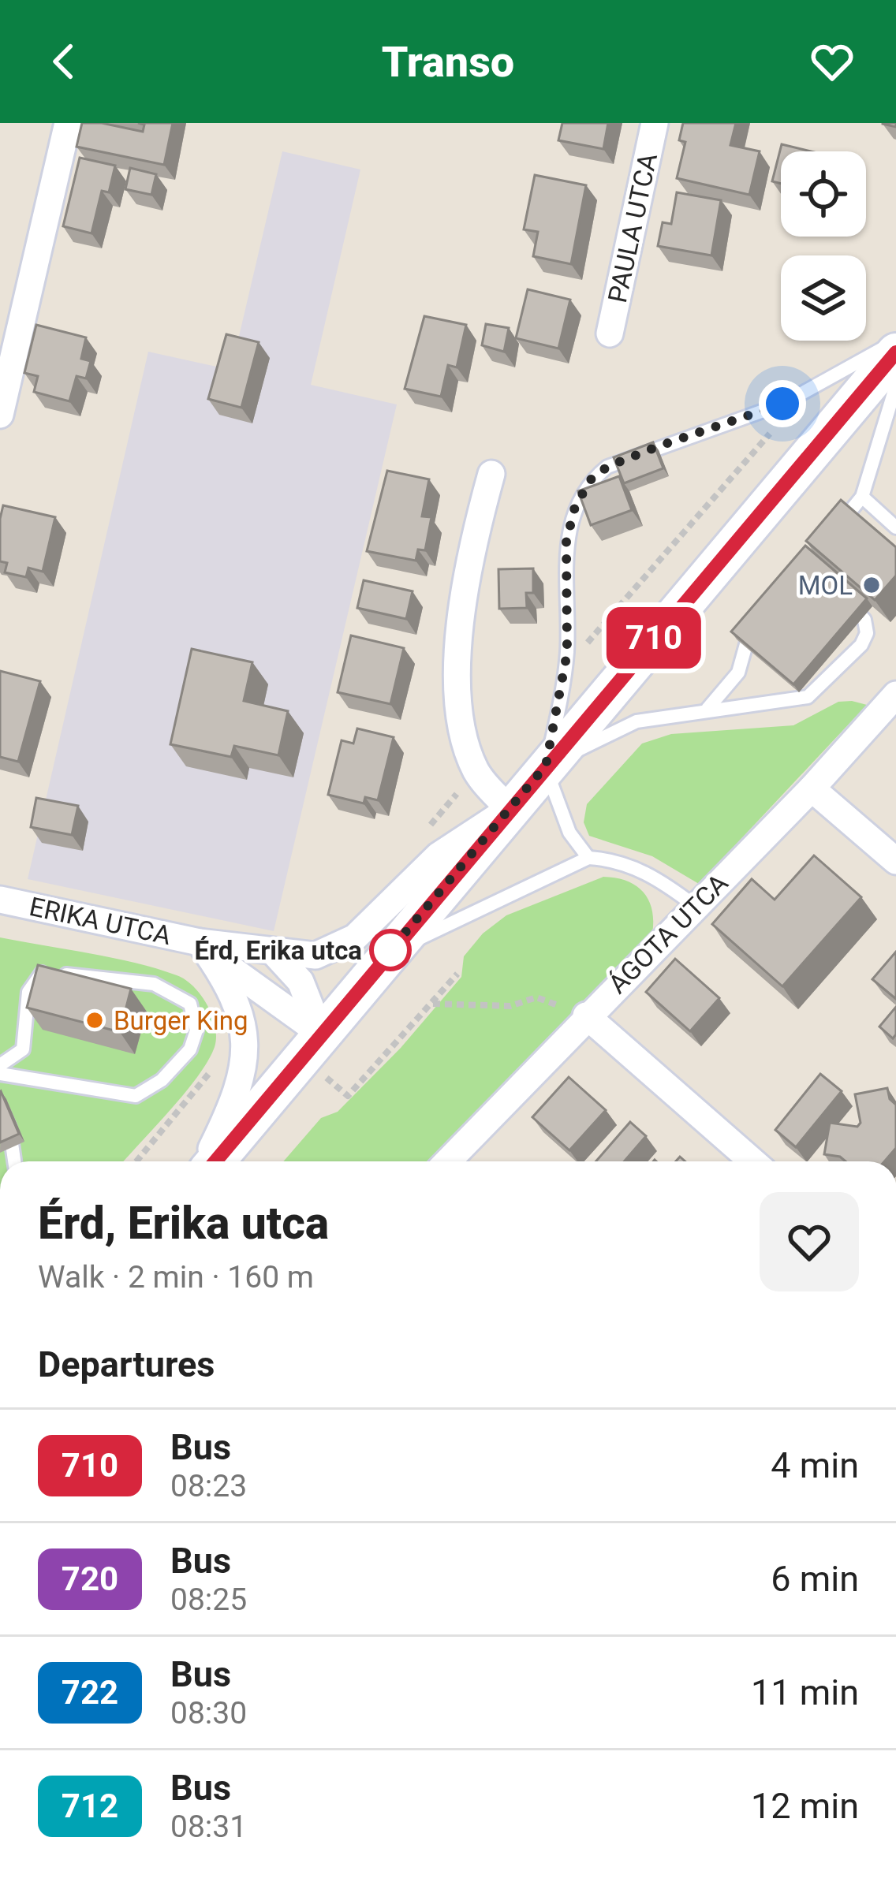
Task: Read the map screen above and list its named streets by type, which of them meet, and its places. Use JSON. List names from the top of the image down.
{
  "streets": {
    "street": ["PAULA UTCA", "ERIKA UTCA", "ÁGOTA UTCA"]
  },
  "places": ["MOL", "Érd, Erika utca", "Burger King"],
  "lines": ["bus line 710"],
  "page": {
    "header": "Transo",
    "on_map": "710",
    "heading": [
      ["Érd, Erika utca", "Walk · 2 min · 160 m"],
      "Departures"
    ],
    "list": [
      {
        "mark": "710",
        "name": "Bus",
        "note": "08:23",
        "value": "4 min"
      },
      {
        "mark": "720",
        "name": "Bus",
        "note": "08:25",
        "value": "6 min"
      },
      {
        "mark": "722",
        "name": "Bus",
        "note": "08:30",
        "value": "11 min"
      },
      {
        "mark": "712",
        "name": "Bus",
        "note": "08:31",
        "value": "12 min"
      }
    ]
  }
}
